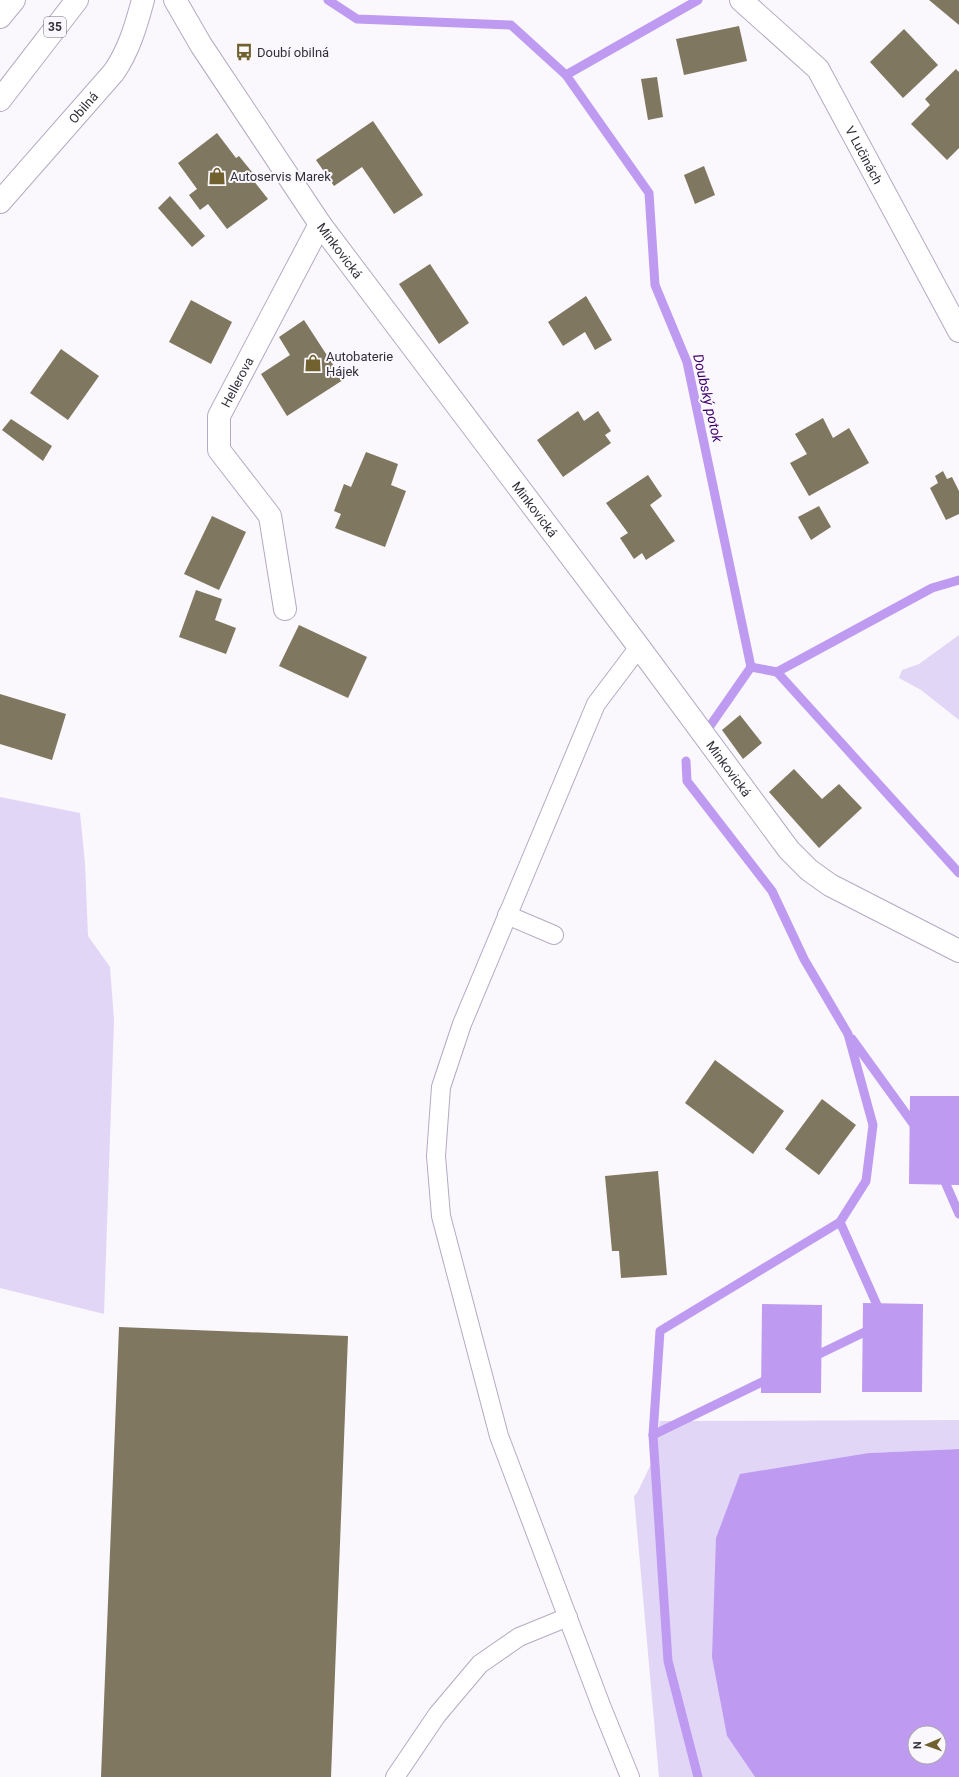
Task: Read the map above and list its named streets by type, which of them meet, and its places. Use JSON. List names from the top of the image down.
{
  "streets": {
    "main road": [
      "35",
      "Obilná",
      "V Lučinách",
      "Minkovická",
      "Hellerova"
    ]
  },
  "crossings": [
    ["Minkovická", "Hellerova"]
  ],
  "water": ["Doubský potok"],
  "places": {
    "bus stop": ["Doubí obilná"],
    "shop": ["Autoservis Marek", "Autobaterie Hájek"]
  },
  "north": "left"
}
